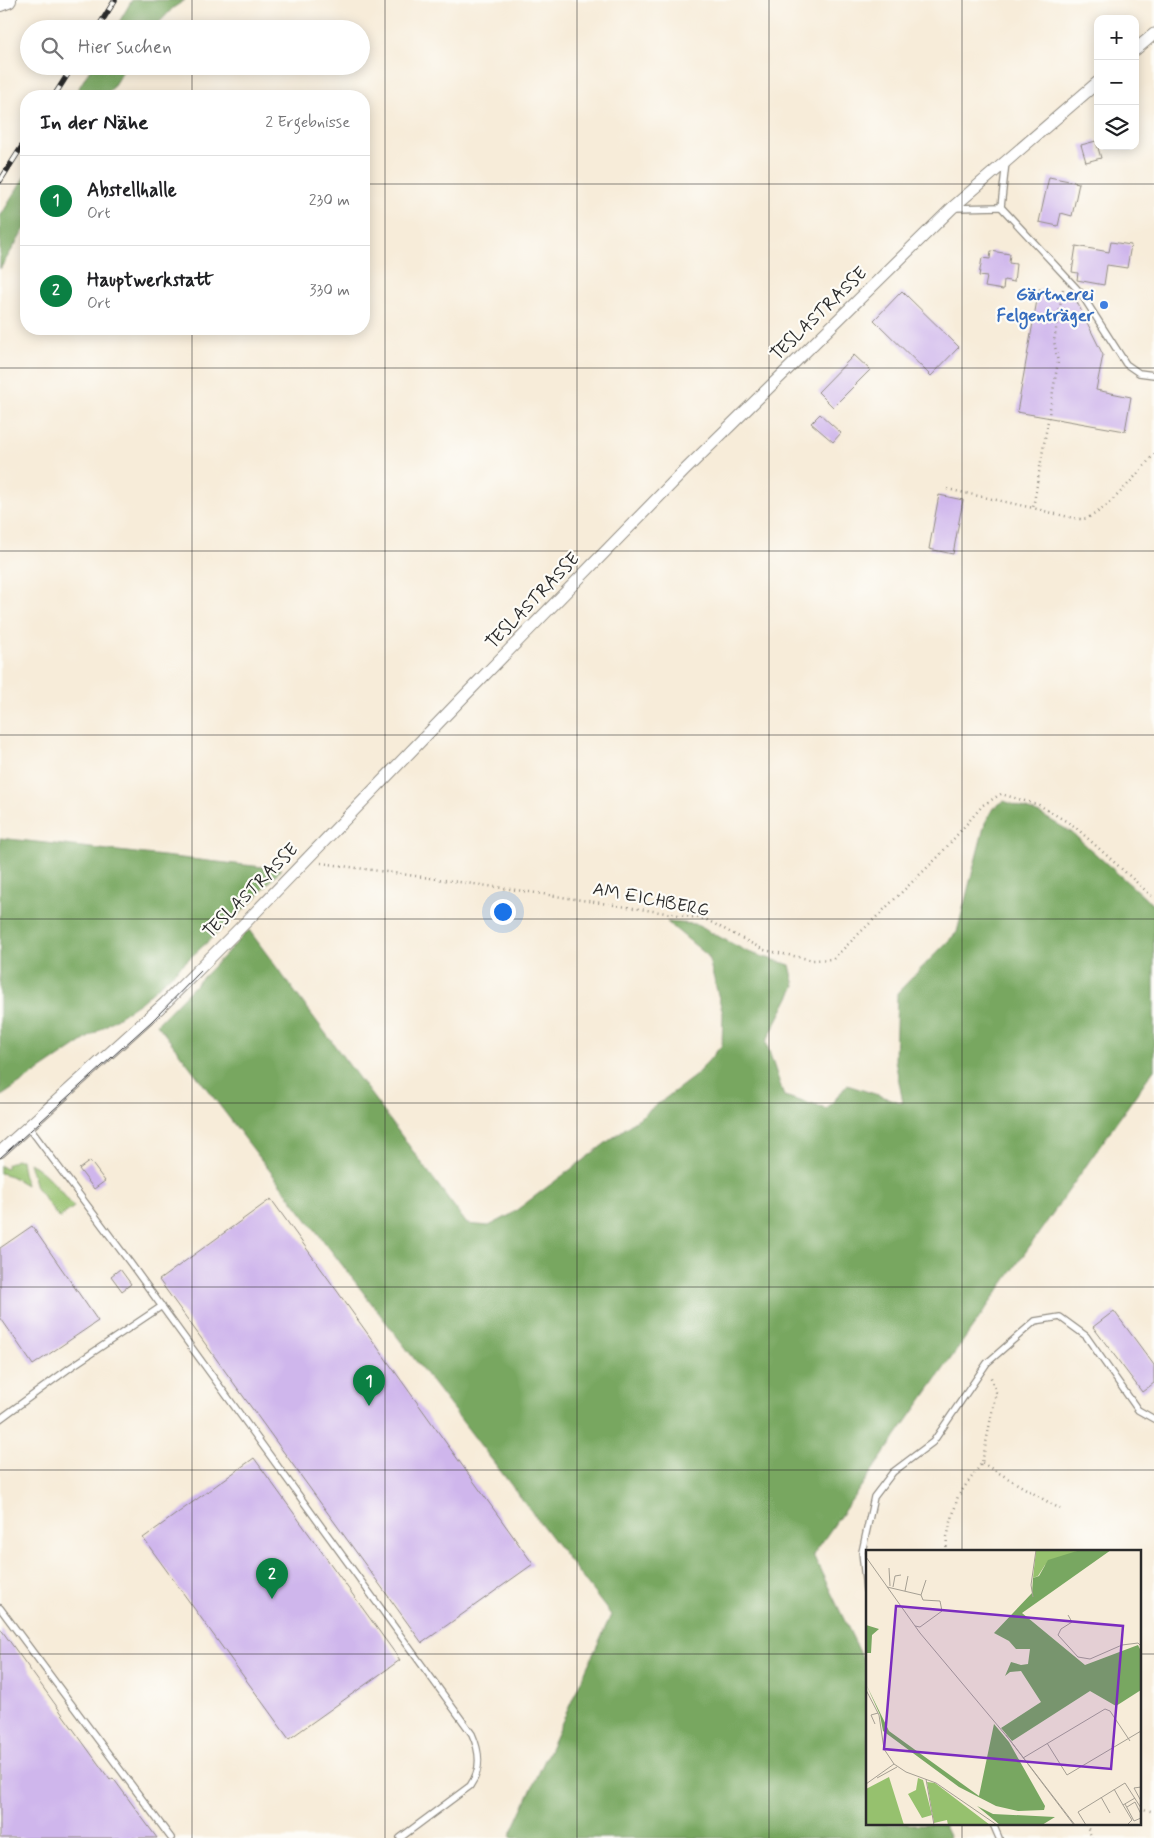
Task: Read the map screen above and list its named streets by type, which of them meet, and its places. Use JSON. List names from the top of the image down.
{
  "streets": {
    "street": ["TESLASTRASSE"],
    "path": ["AM EICHBERG"]
  },
  "crossings": [
    ["TESLASTRASSE", "AM EICHBERG"]
  ],
  "places": ["Gärtnerei Felgenträger"],
  "page": {
    "map_buttons": ["+", "−"],
    "search": "Hier suchen",
    "heading": ["In der Nähe", "2 Ergebnisse"],
    "list": [
      {
        "mark": "1",
        "name": "Abstellhalle",
        "note": "Ort",
        "value": "230 m"
      },
      {
        "mark": "2",
        "name": "Hauptwerkstatt",
        "note": "Ort",
        "value": "330 m"
      }
    ],
    "pins": ["1", "2"]
  }
}
